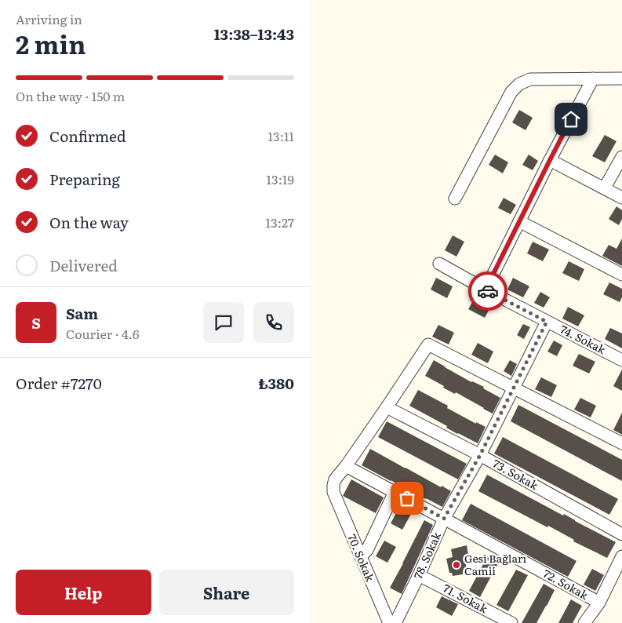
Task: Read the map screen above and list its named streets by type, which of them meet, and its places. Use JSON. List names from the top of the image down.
{
  "streets": {
    "street": [
      "74. Sokak",
      "73. Sokak",
      "78. Sokak",
      "70. Sokak",
      "72. Sokak",
      "71. Sokak"
    ]
  },
  "crossings": [
    ["74. Sokak", "78. Sokak"],
    ["73. Sokak", "78. Sokak"],
    ["78. Sokak", "72. Sokak"],
    ["78. Sokak", "71. Sokak"],
    ["70. Sokak", "72. Sokak"]
  ],
  "places": ["Gesi Bağları Camii"],
  "page": {
    "heading": ["2 min", "Arriving in", "13:38–13:43"],
    "panel": [
      "Sam",
      "Courier · 4.6",
      "Order #7270",
      "₺380"
    ],
    "bar": "On the way · 150 m",
    "list": [
      ["Confirmed", "13:11"],
      ["Preparing", "13:19"],
      ["On the way", "13:27"],
      "Delivered"
    ],
    "round": "S",
    "buttons": ["Help", "Share"]
  }
}
